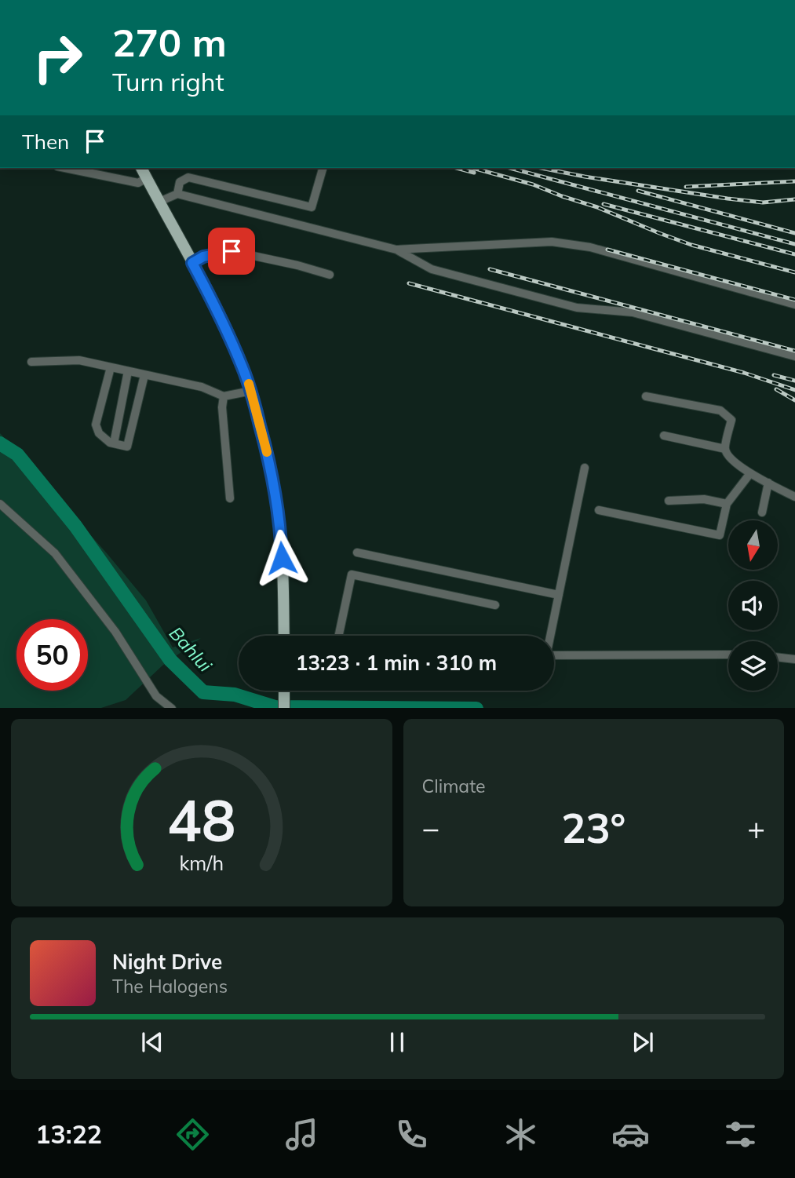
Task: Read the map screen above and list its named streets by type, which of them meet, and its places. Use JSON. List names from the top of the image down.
{
  "water": ["Bahlui"],
  "north": "bottom",
  "page": {
    "turn": ["270 m", "Turn right"],
    "then": "Then",
    "limit": "50",
    "trip": "13:23 · 1 min · 310 m",
    "tile": "Climate",
    "heat": ["−", "23°", "+"],
    "song": ["Night Drive", "The Halogens"],
    "tabs": "13:22",
    "gauge": ["48", "km/h"]
  }
}
